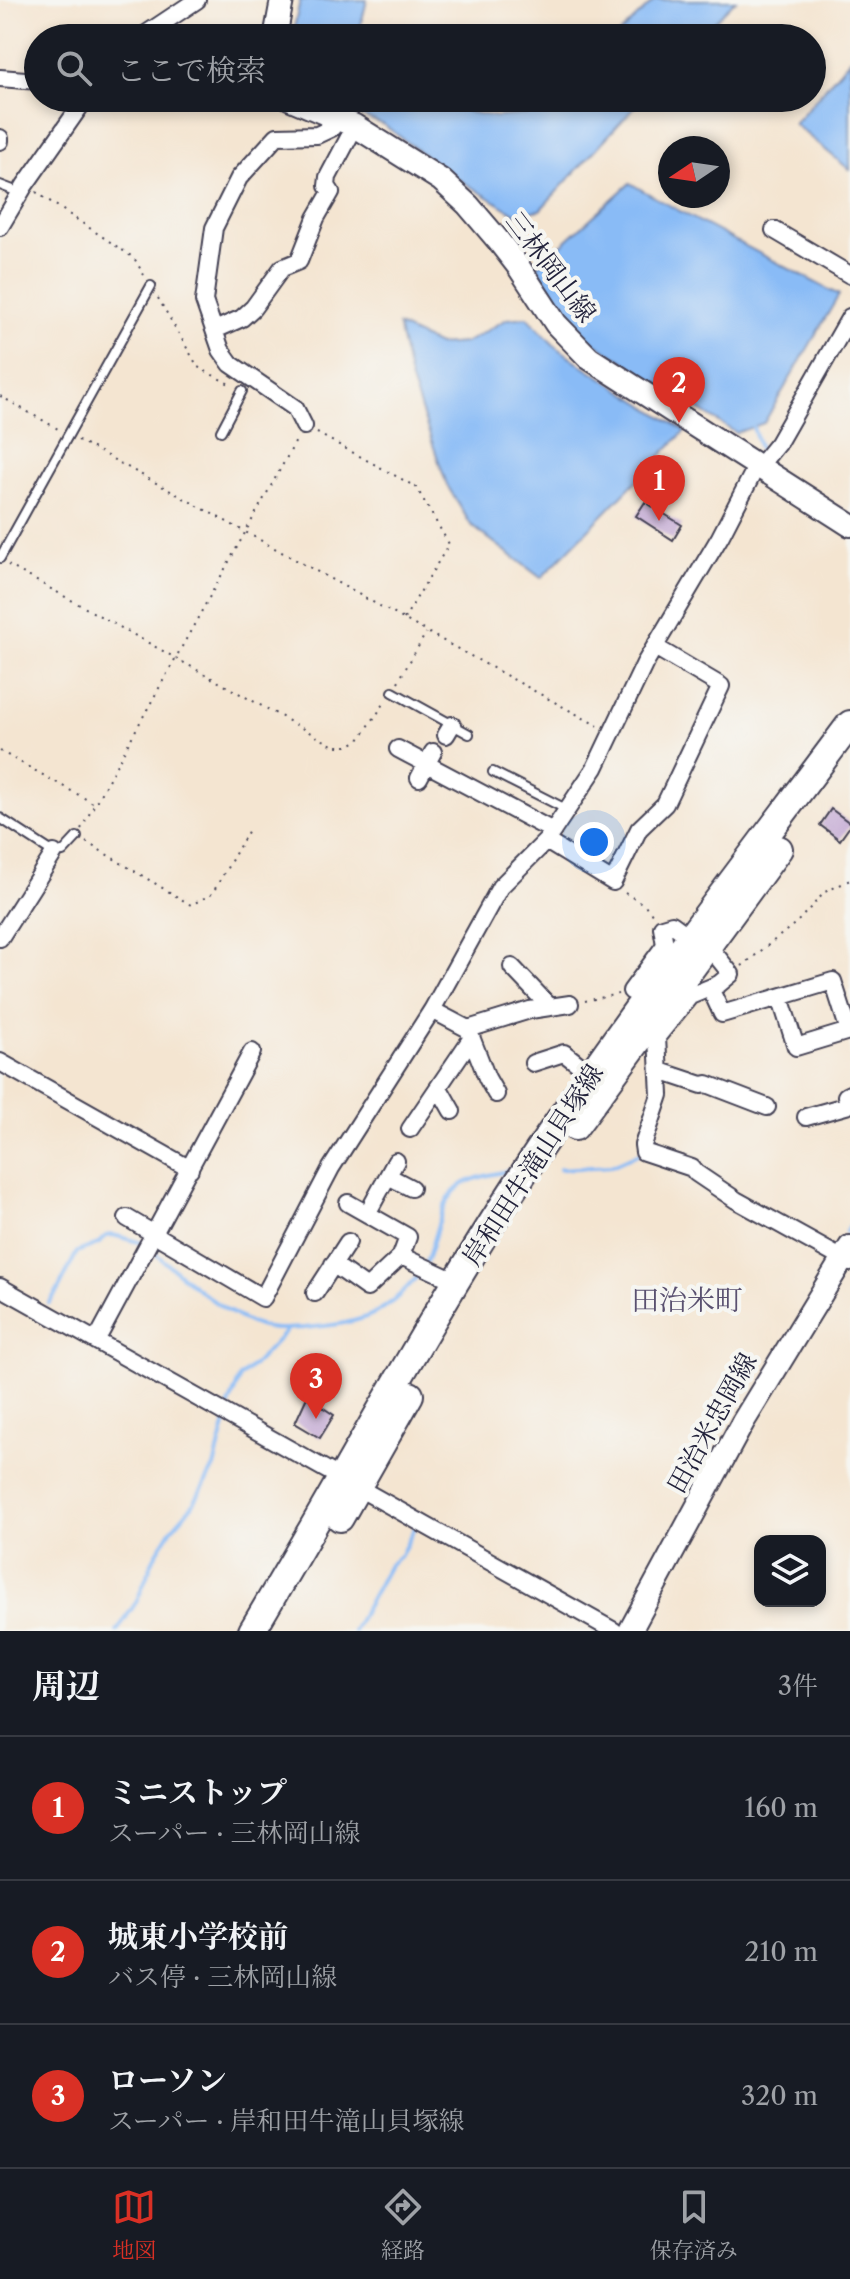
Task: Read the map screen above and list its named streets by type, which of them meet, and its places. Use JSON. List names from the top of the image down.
{
  "streets": {
    "main road": ["三林岡山線", "岸和田牛滝山貝塚線", "田治米忠岡線"]
  },
  "districts": ["田治米町"],
  "north": "left",
  "page": {
    "search": "ここで検索",
    "pins": ["2", "1", "3"],
    "heading": ["周辺", "3件"],
    "list": [
      {
        "mark": "1",
        "name": "ミニストップ",
        "note": "スーパー · 三林岡山線",
        "value": "160 m"
      },
      {
        "mark": "2",
        "name": "城東小学校前",
        "note": "バス停 · 三林岡山線",
        "value": "210 m"
      },
      {
        "mark": "3",
        "name": "ローソン",
        "note": "スーパー · 岸和田牛滝山貝塚線",
        "value": "320 m"
      }
    ],
    "nav": ["地図", "経路", "保存済み"]
  }
}
